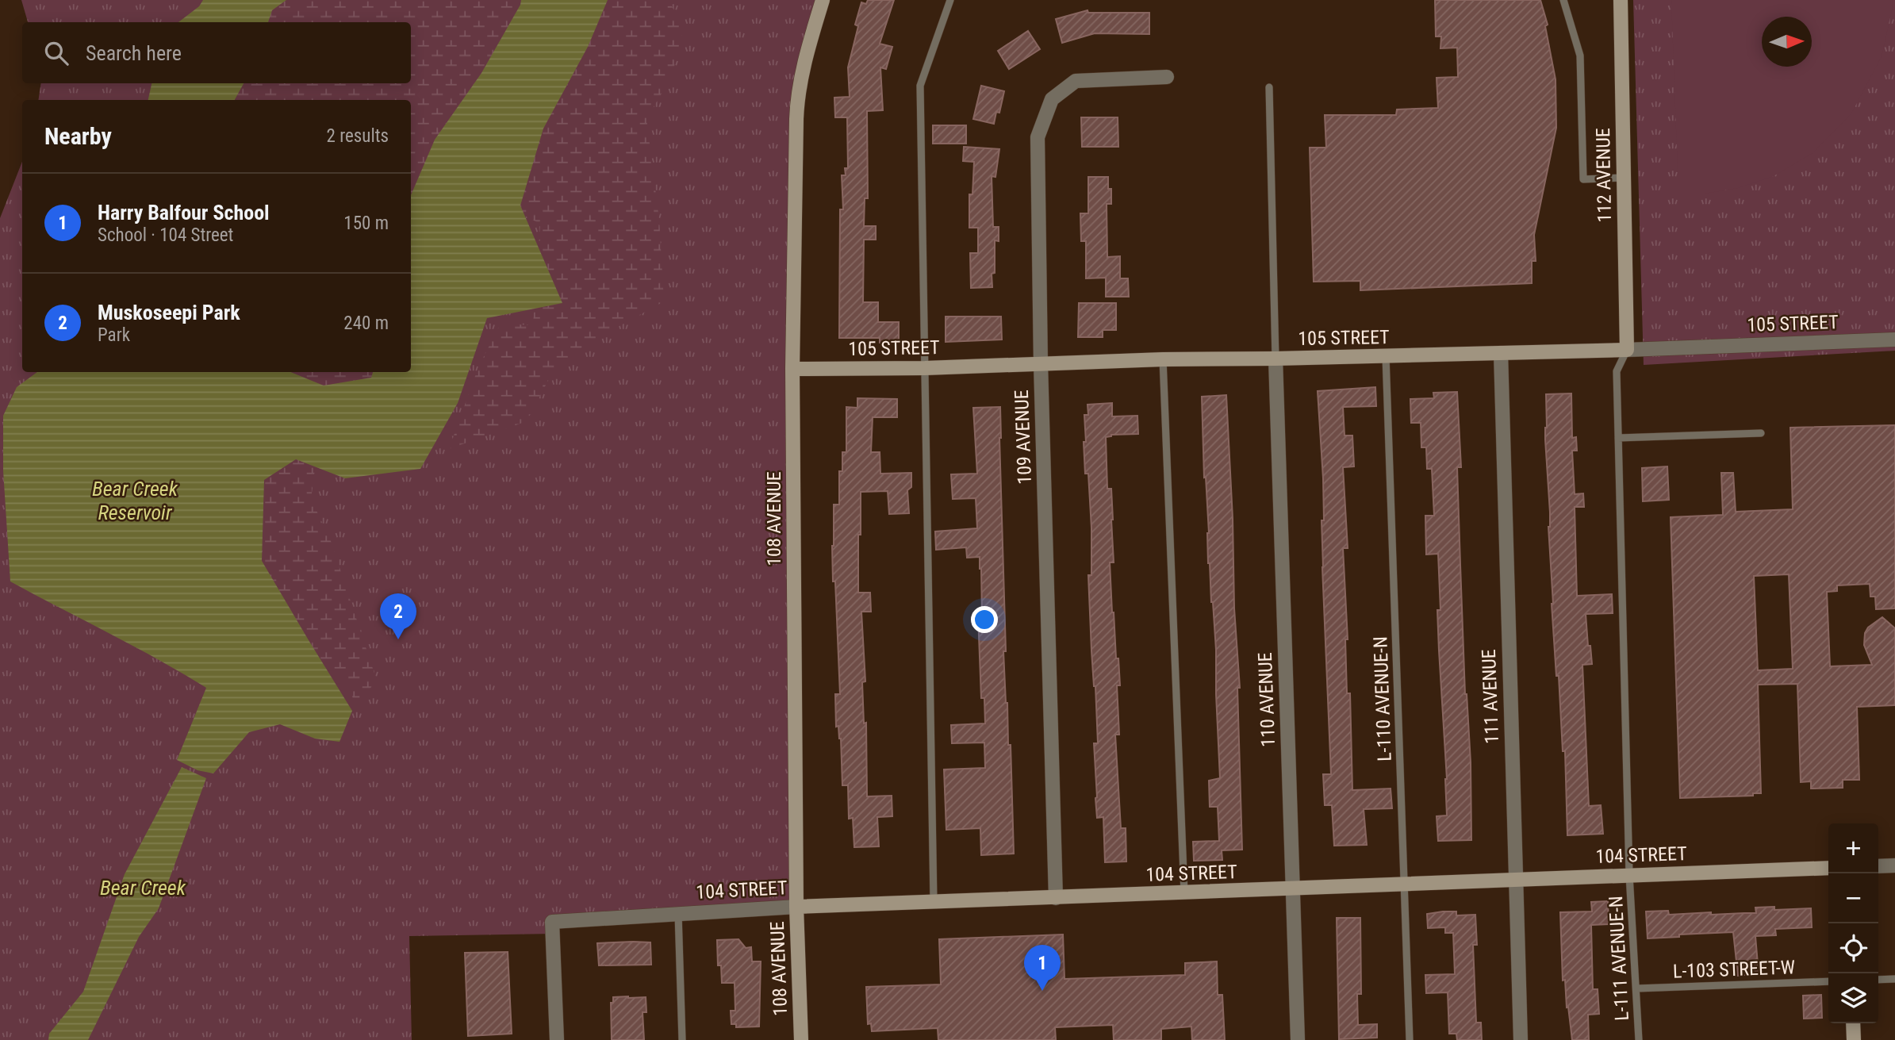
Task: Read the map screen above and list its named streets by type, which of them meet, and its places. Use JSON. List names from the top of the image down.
{
  "streets": {
    "street": [
      "112 AVENUE",
      "105 STREET",
      "109 AVENUE",
      "108 AVENUE",
      "111 AVENUE",
      "110 AVENUE",
      "104 STREET"
    ],
    "lane": ["L-110 AVENUE-N", "L-111 AVENUE-N", "L-103 STREET-W"]
  },
  "crossings": [
    ["112 AVENUE", "105 STREET"],
    ["112 AVENUE", "L-111 AVENUE-N"],
    ["105 STREET", "109 AVENUE"],
    ["105 STREET", "108 AVENUE"],
    ["105 STREET", "111 AVENUE"],
    ["105 STREET", "L-110 AVENUE-N"],
    ["105 STREET", "110 AVENUE"],
    ["105 STREET", "L-111 AVENUE-N"],
    ["109 AVENUE", "104 STREET"],
    ["108 AVENUE", "104 STREET"],
    ["111 AVENUE", "104 STREET"],
    ["L-110 AVENUE-N", "104 STREET"],
    ["110 AVENUE", "104 STREET"],
    ["104 STREET", "L-111 AVENUE-N"],
    ["L-111 AVENUE-N", "L-103 STREET-W"]
  ],
  "water": ["Bear Creek Reservoir", "Bear Creek"],
  "north": "right",
  "page": {
    "search": "Search here",
    "heading": ["Nearby", "2 results"],
    "list": [
      {
        "mark": "1",
        "name": "Harry Balfour School",
        "note": "School · 104 Street",
        "value": "150 m"
      },
      {
        "mark": "2",
        "name": "Muskoseepi Park",
        "note": "Park",
        "value": "240 m"
      }
    ],
    "pins": ["2", "1"],
    "map_buttons": ["+", "−"]
  }
}
